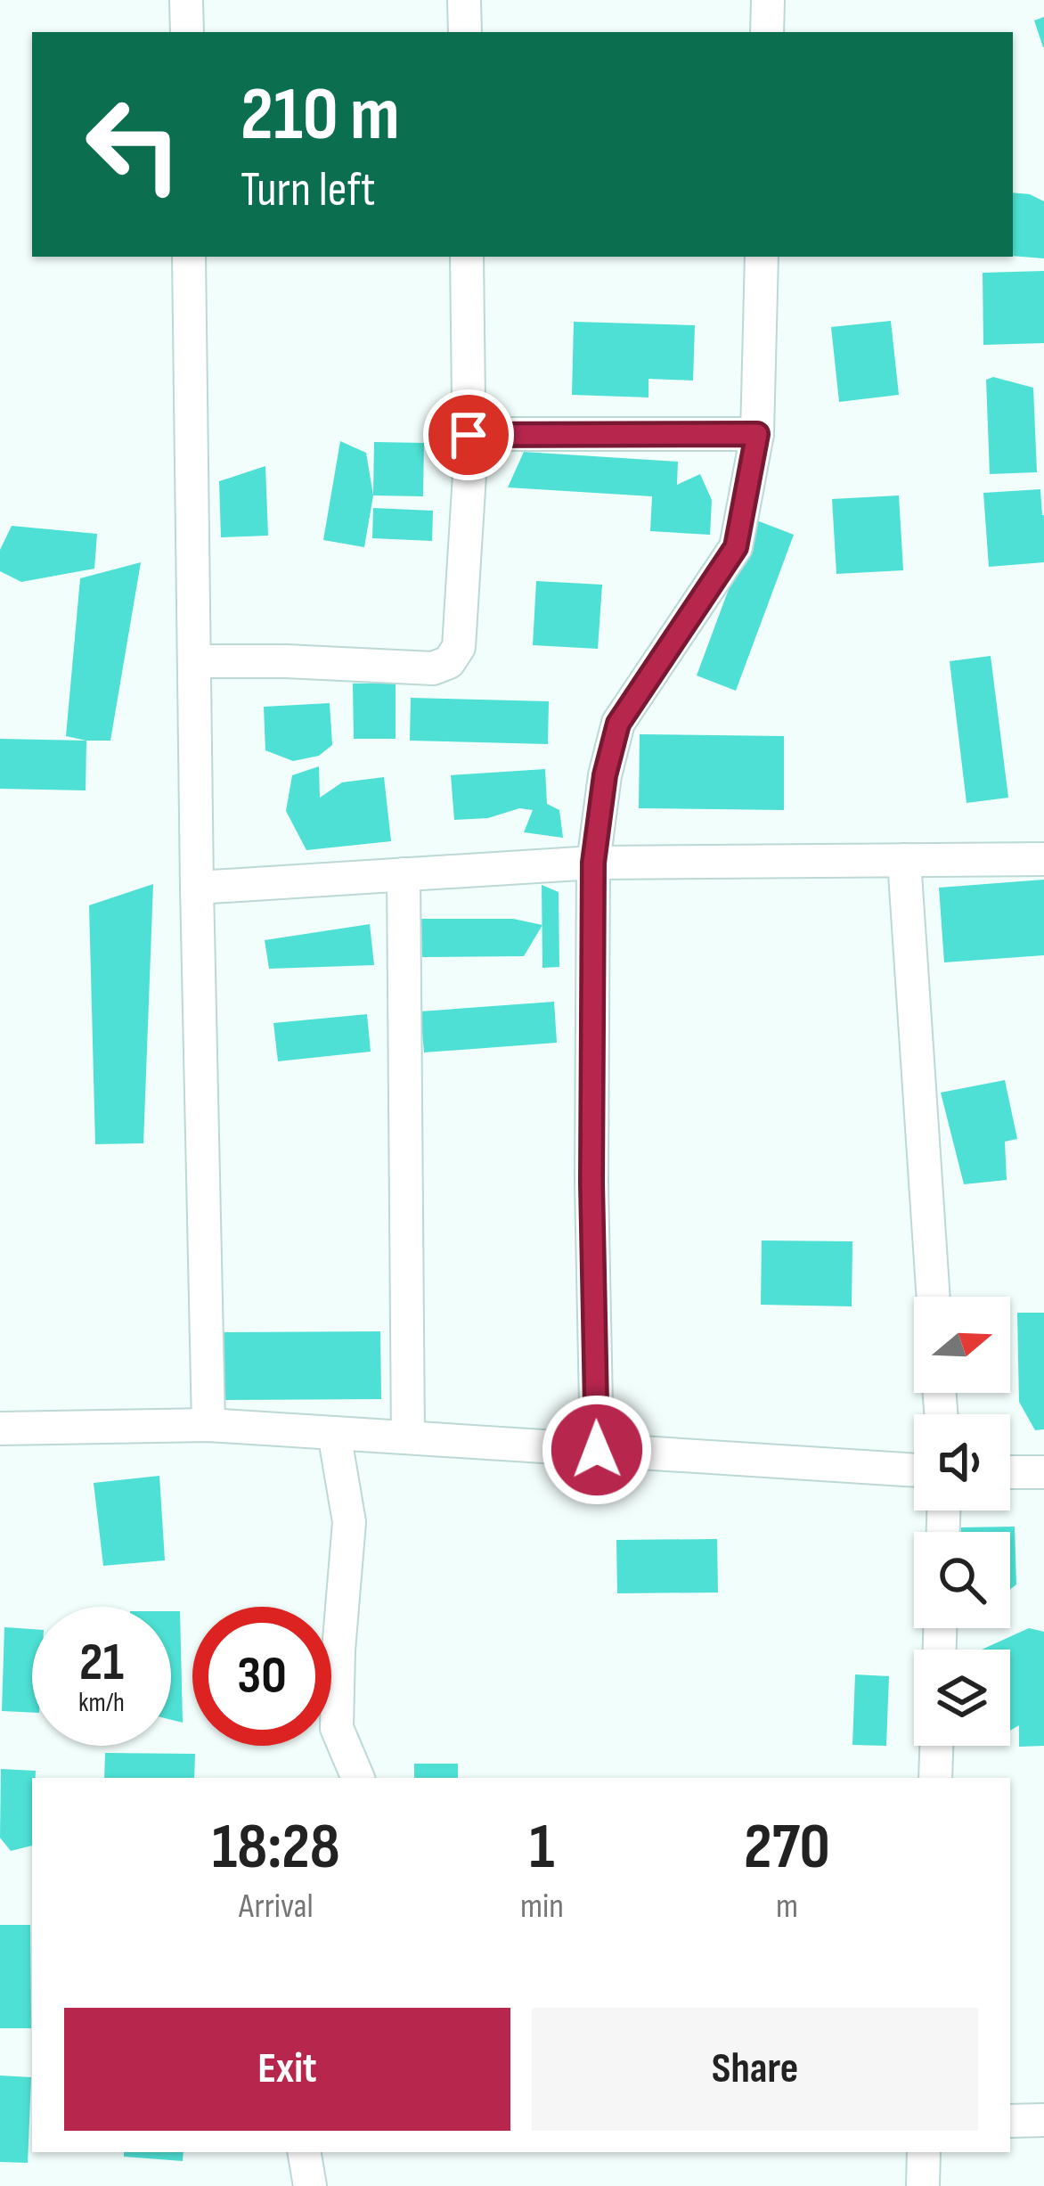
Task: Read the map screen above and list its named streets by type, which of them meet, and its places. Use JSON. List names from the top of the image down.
{
  "north": "right",
  "page": {
    "turn": ["210 m", "Turn left"],
    "speed": "21 km/h",
    "limit": "30",
    "eta": [
      "18:28",
      "Arrival",
      "1",
      "min",
      "270",
      "m"
    ],
    "buttons": ["Exit", "Share"]
  }
}
